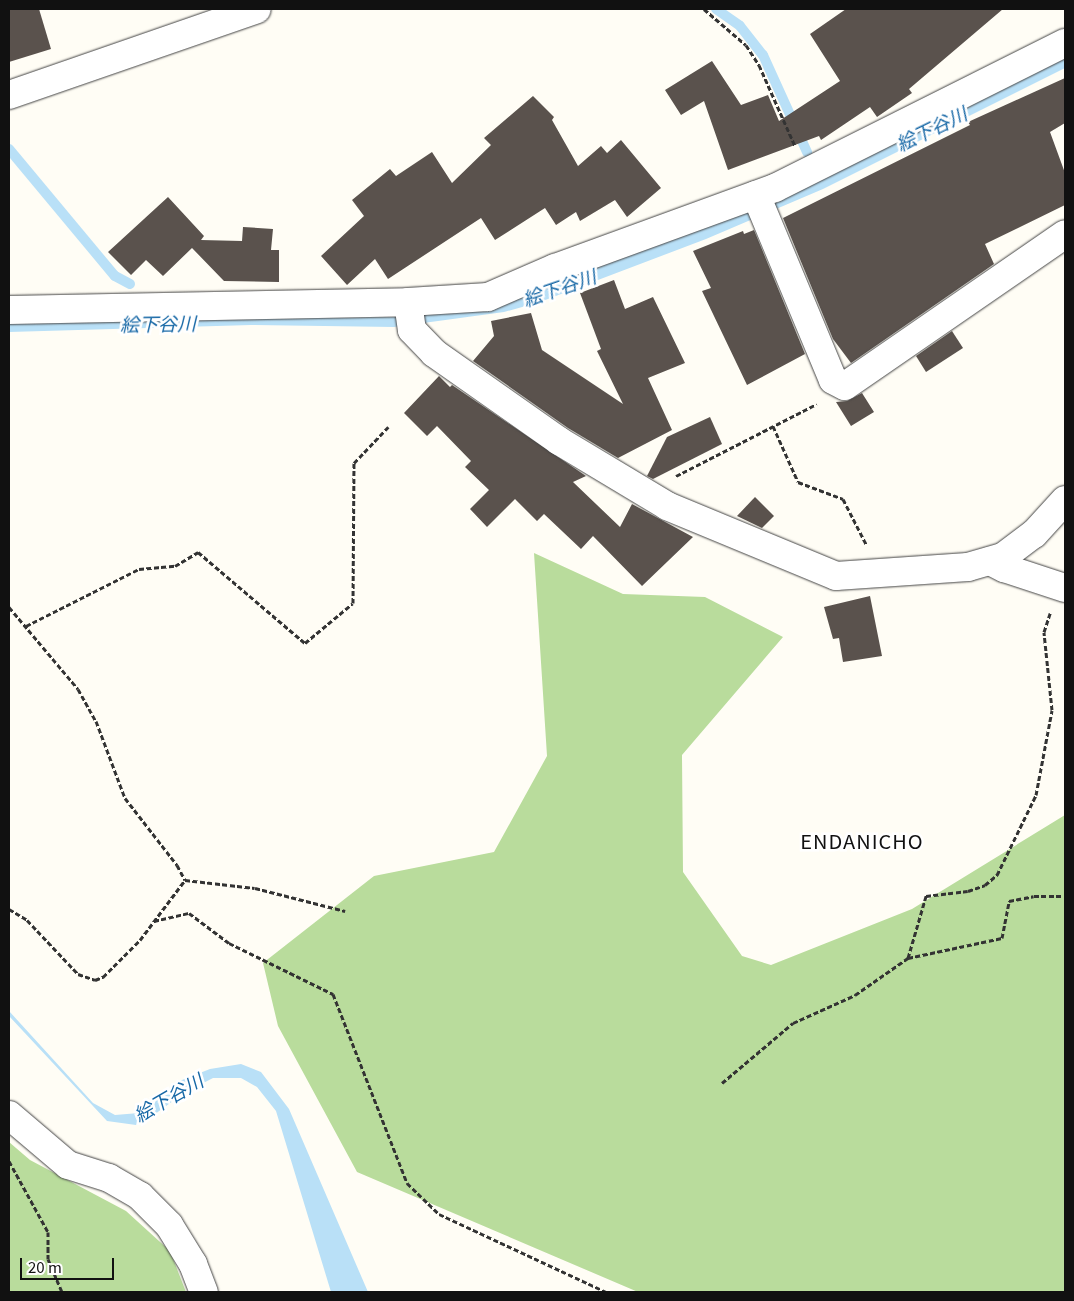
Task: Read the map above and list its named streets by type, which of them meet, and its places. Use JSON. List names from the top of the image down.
{
  "districts": ["ENDANICHO"],
  "water": ["絵下谷川"],
  "scale_bar": "20 m"
}
